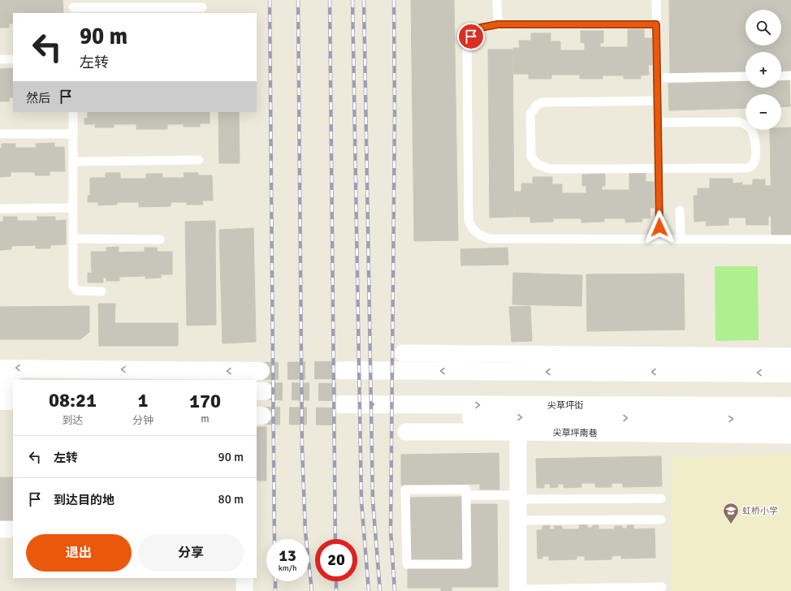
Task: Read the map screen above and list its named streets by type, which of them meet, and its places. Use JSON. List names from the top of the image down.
{
  "streets": {
    "street": ["尖草坪街", "尖草坪南巷"]
  },
  "places": {
    "school or university": ["虹桥小学"]
  },
  "page": {
    "map_buttons": ["+", "−"],
    "turn": ["90 m", "左转"],
    "then": "然后",
    "eta": [
      "08:21",
      "到达",
      "1",
      "分钟",
      "170",
      "m"
    ],
    "list": [
      {
        "name": "左转",
        "value": "90 m"
      },
      {
        "name": "到达目的地",
        "value": "80 m"
      }
    ],
    "buttons": ["退出", "分享"],
    "speed": "13 km/h",
    "limit": "20"
  }
}
